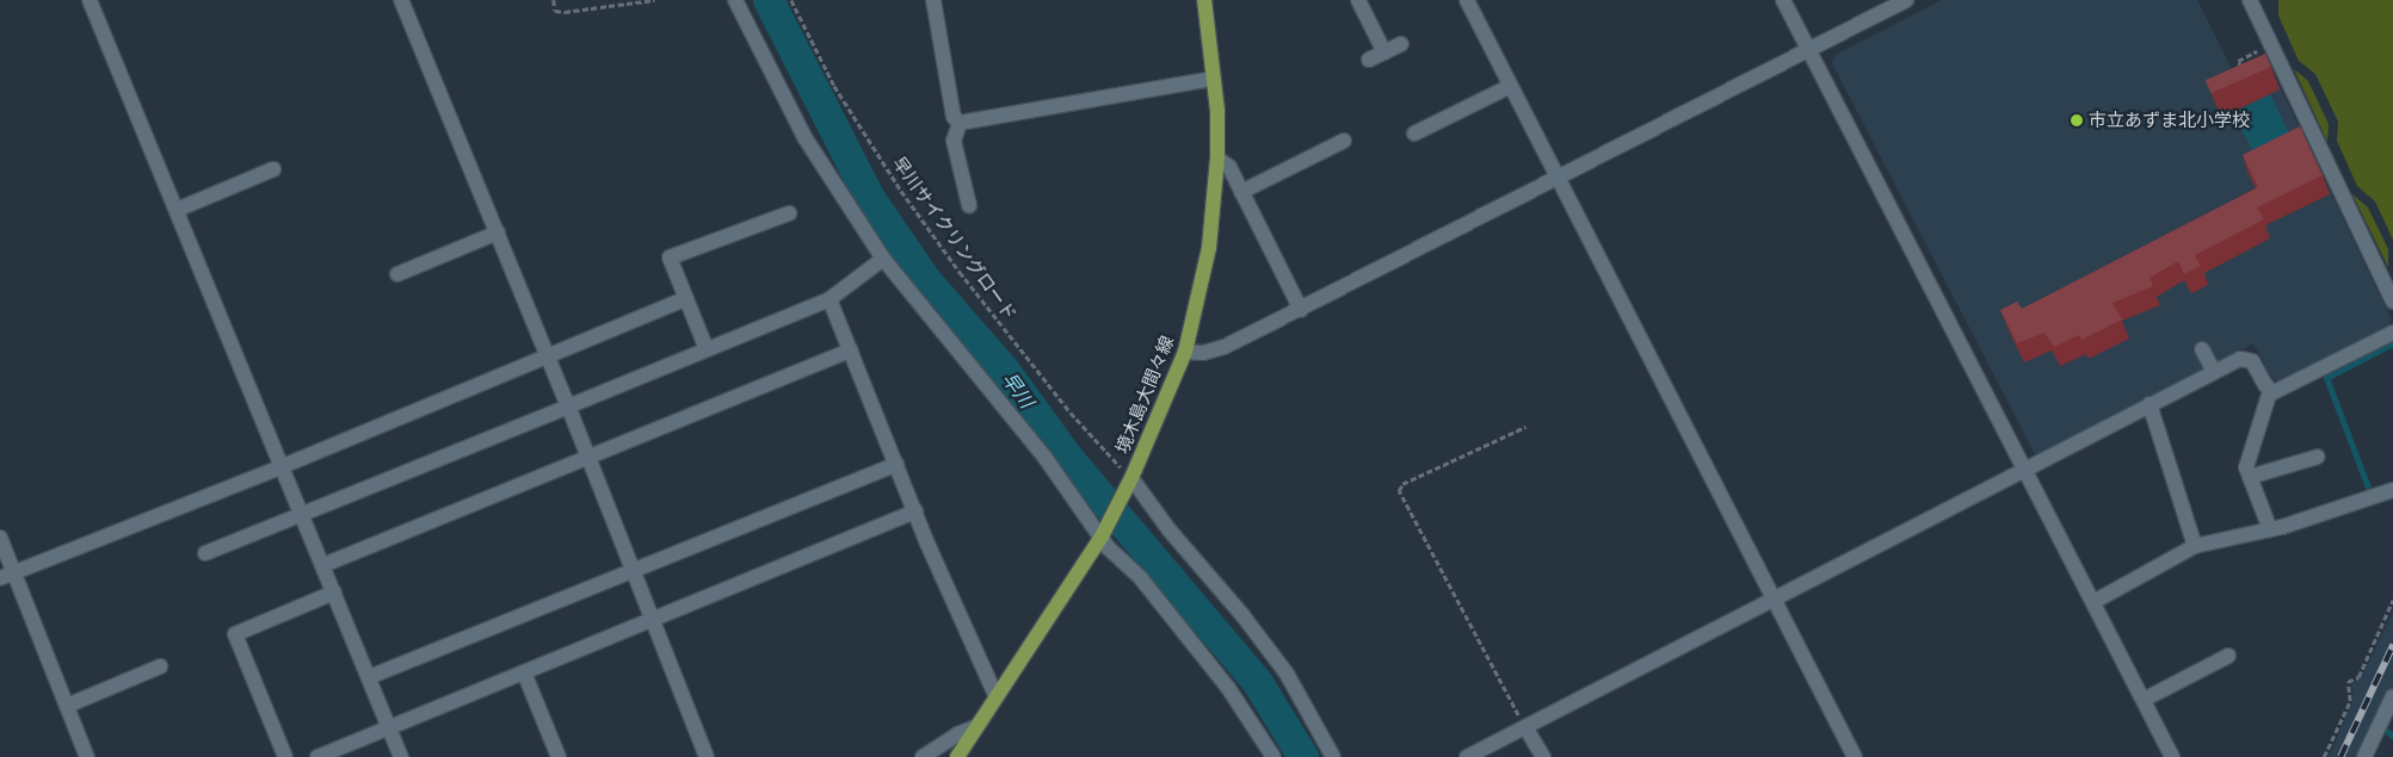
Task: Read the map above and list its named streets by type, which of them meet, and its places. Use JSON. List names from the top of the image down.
{
  "streets": {
    "main road": ["境木島大間々線"],
    "path": ["早川サイクリングロード"]
  },
  "crossings": [
    ["早川サイクリングロード", "境木島大間々線"]
  ],
  "water": ["早川"],
  "places": ["市立あずま北小学校"]
}
